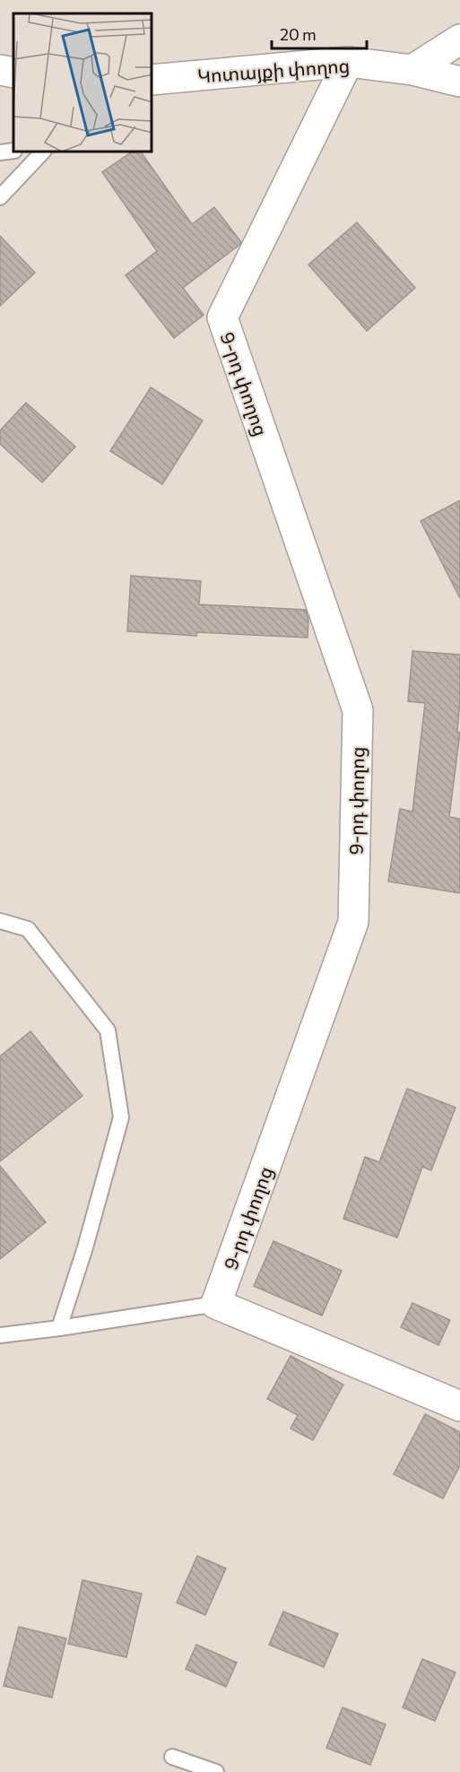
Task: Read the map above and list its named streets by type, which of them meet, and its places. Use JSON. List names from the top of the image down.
{
  "streets": {
    "street": ["Կոտայքի փողոց", "9-րդ փողոց"]
  },
  "crossings": [
    ["Կոտայքի փողոց", "9-րդ փողոց"]
  ],
  "scale_bar": "20 m"
}
